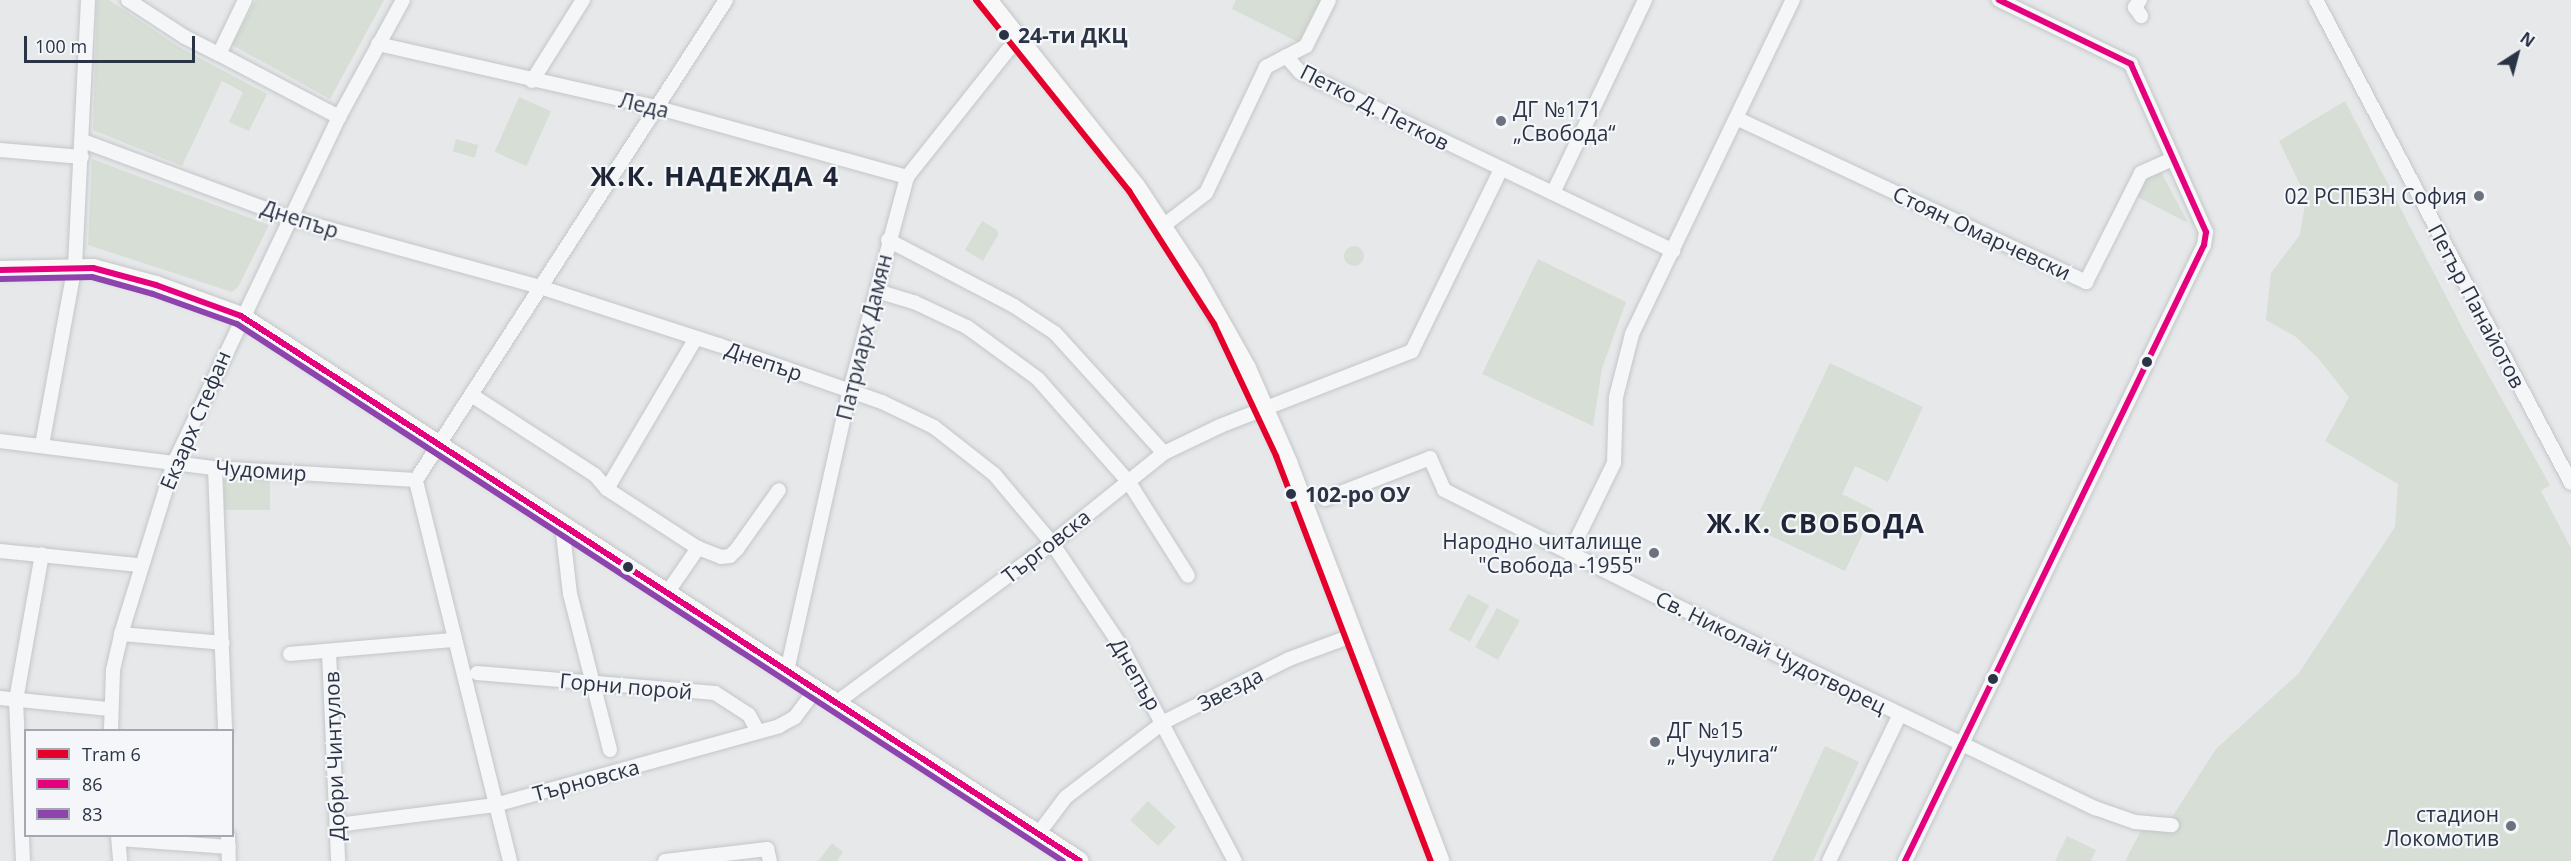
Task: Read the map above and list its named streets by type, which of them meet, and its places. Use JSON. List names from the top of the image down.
{
  "streets": {
    "street": [
      "Леда",
      "Петко Д. Петков",
      "Днепър",
      "Стоян Омарчевски",
      "Петър Панайотов",
      "Патриарх Дамян",
      "Екзарх Стефан",
      "Чудомир",
      "Търговска",
      "Св. Николай Чудотворец",
      "Горни порой",
      "Звезда",
      "Добри Чинтулов",
      "Търновска"
    ]
  },
  "crossings": [
    ["Леда", "Патриарх Дамян"],
    ["Леда", "Екзарх Стефан"],
    ["Днепър", "Патриарх Дамян"],
    ["Днепър", "Екзарх Стефан"],
    ["Днепър", "Търговска"],
    ["Днепър", "Звезда"],
    ["Екзарх Стефан", "Чудомир"],
    ["Горни порой", "Търновска"],
    ["Добри Чинтулов", "Търновска"]
  ],
  "districts": ["Ж.К. НАДЕЖДА 4", "Ж.К. СВОБОДА"],
  "places": [
    "24-ти ДКЦ",
    "ДГ №171 „Свобода“",
    "02 РСПБЗН София",
    "102-ро ОУ",
    "Народно читалище \"Свобода -1955\"",
    "ДГ №15 „Чучулига“",
    "стадион Локомотив"
  ],
  "lines": ["tram line 6", "transit line 86", "transit line 83"],
  "legend": ["Tram 6", "86", "83"],
  "scale_bar": "100 m",
  "north": "top right"
}
